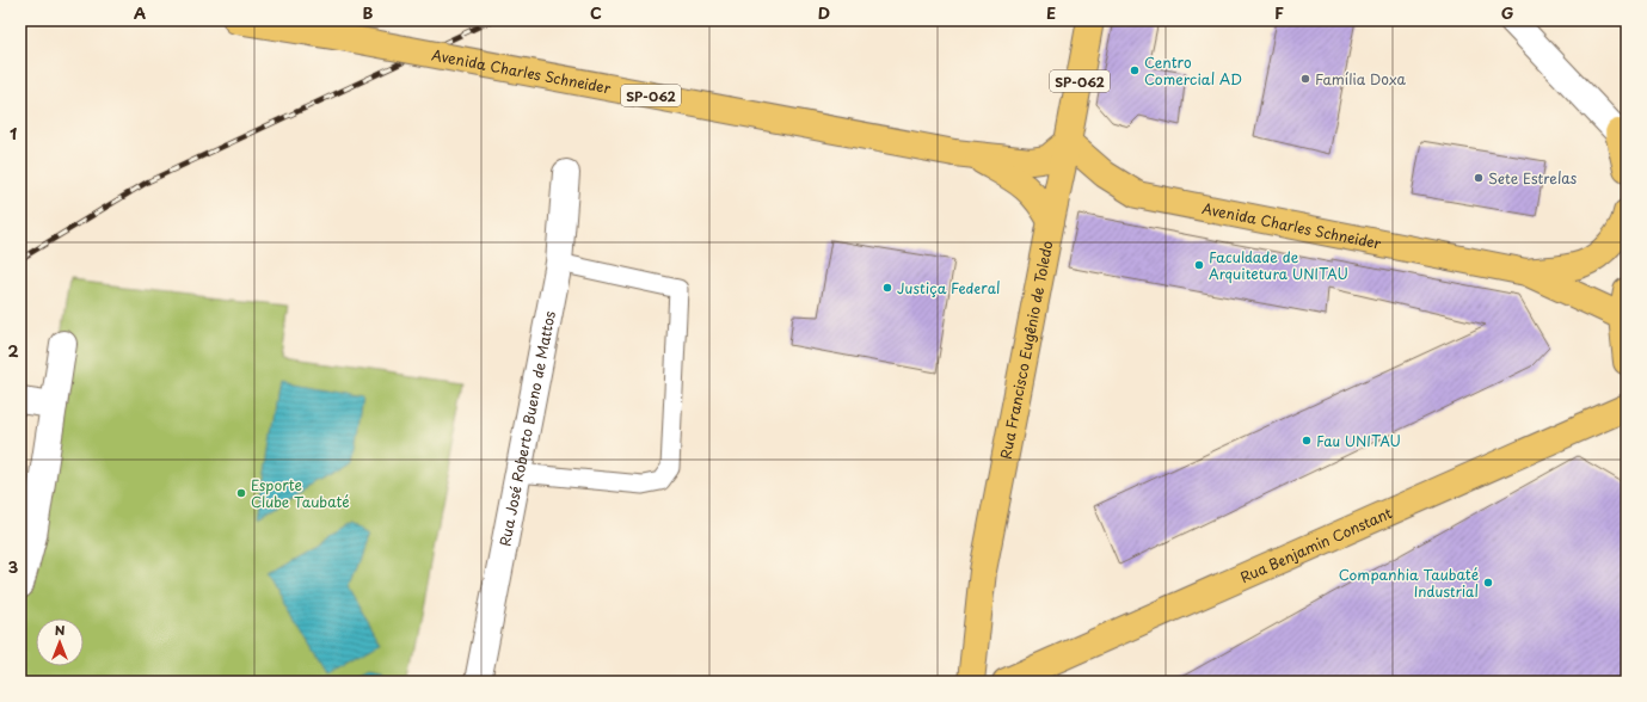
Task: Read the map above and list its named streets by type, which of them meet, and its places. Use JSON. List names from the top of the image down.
{
  "streets": {
    "main road": [
      "Avenida Charles Schneider",
      "SP-062",
      "Rua Francisco Eugênio de Toledo",
      "Rua Benjamin Constant"
    ],
    "street": ["Rua José Roberto Bueno de Mattos"]
  },
  "crossings": [
    ["Avenida Charles Schneider", "Rua Francisco Eugênio de Toledo"]
  ],
  "places": [
    "Centro Comercial AD",
    "Família Doxa",
    "Sete Estrelas",
    "Faculdade de Arquitetura UNITAU",
    "Justiça Federal",
    "Fau UNITAU",
    "Esporte Clube Taubaté",
    "Companhia Taubaté Industrial"
  ],
  "north": "top",
  "grid": {
    "columns": [
      "A",
      "B",
      "C",
      "D",
      "E",
      "F",
      "G"
    ],
    "rows": ["1", "2", "3"]
  }
}
